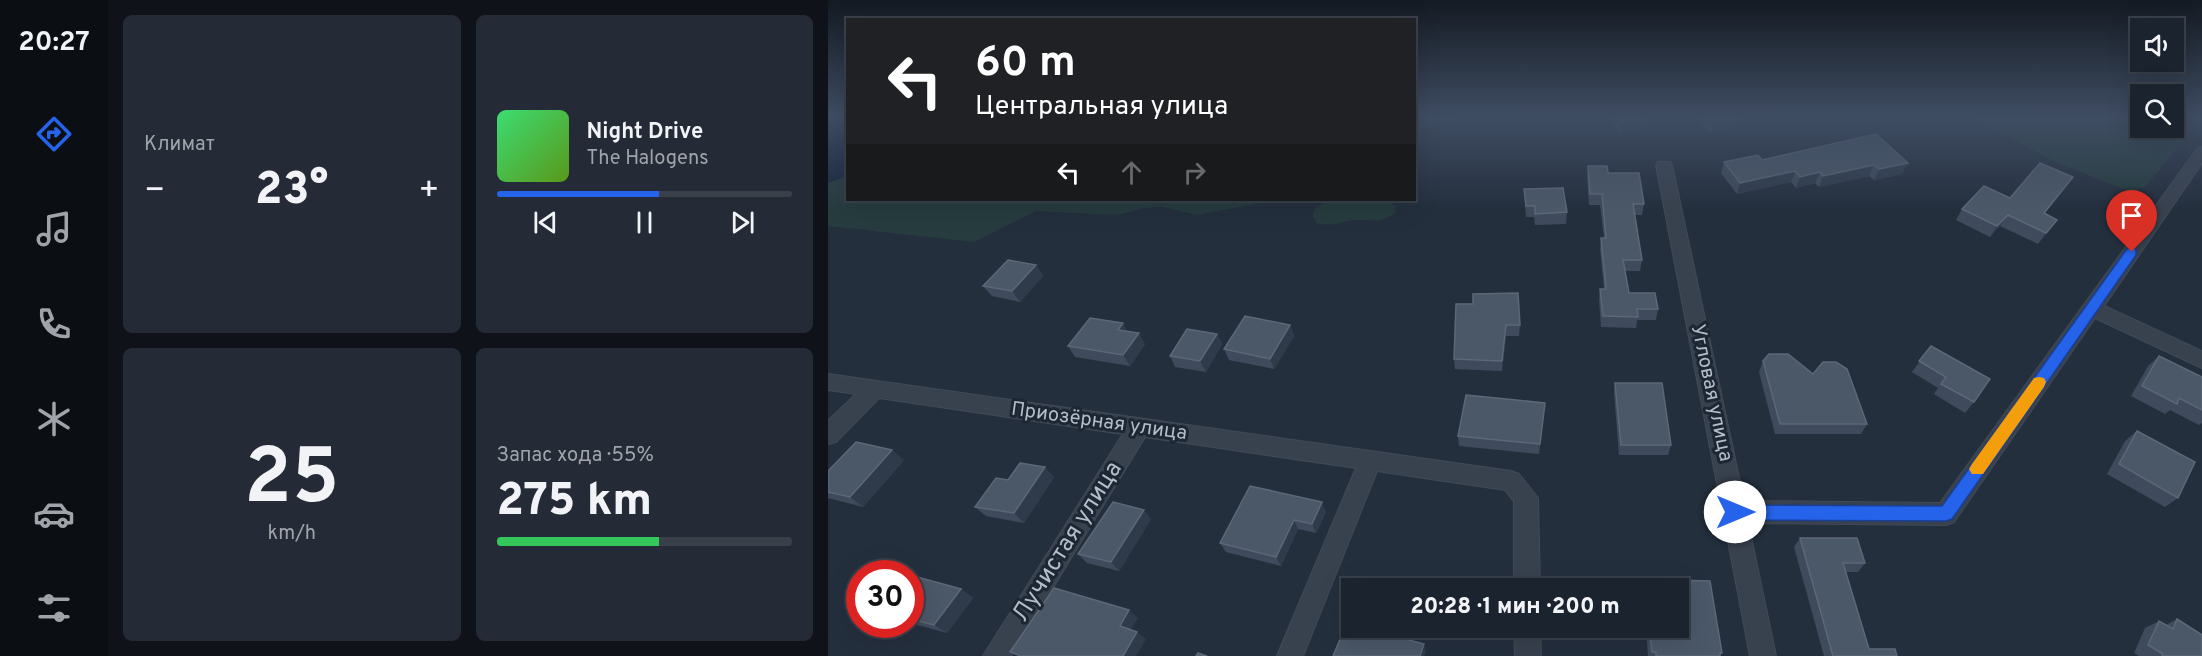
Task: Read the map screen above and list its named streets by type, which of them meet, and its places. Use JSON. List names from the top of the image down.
{
  "streets": {
    "street": ["Угловая улица", "Приозёрная улица", "Лучистая улица"]
  },
  "crossings": [
    ["Приозёрная улица", "Лучистая улица"]
  ],
  "page": {
    "tabs": "20:27",
    "tile": [
      "Климат",
      ["25", "km/h"],
      ["Запас хода · 55%", "275 km"]
    ],
    "turn": ["60 m", "Центральная улица"],
    "song": ["Night Drive", "The Halogens"],
    "heat": ["−", "23°", "+"],
    "limit": "30",
    "trip": "20:28 · 1 мин · 200 m"
  }
}
